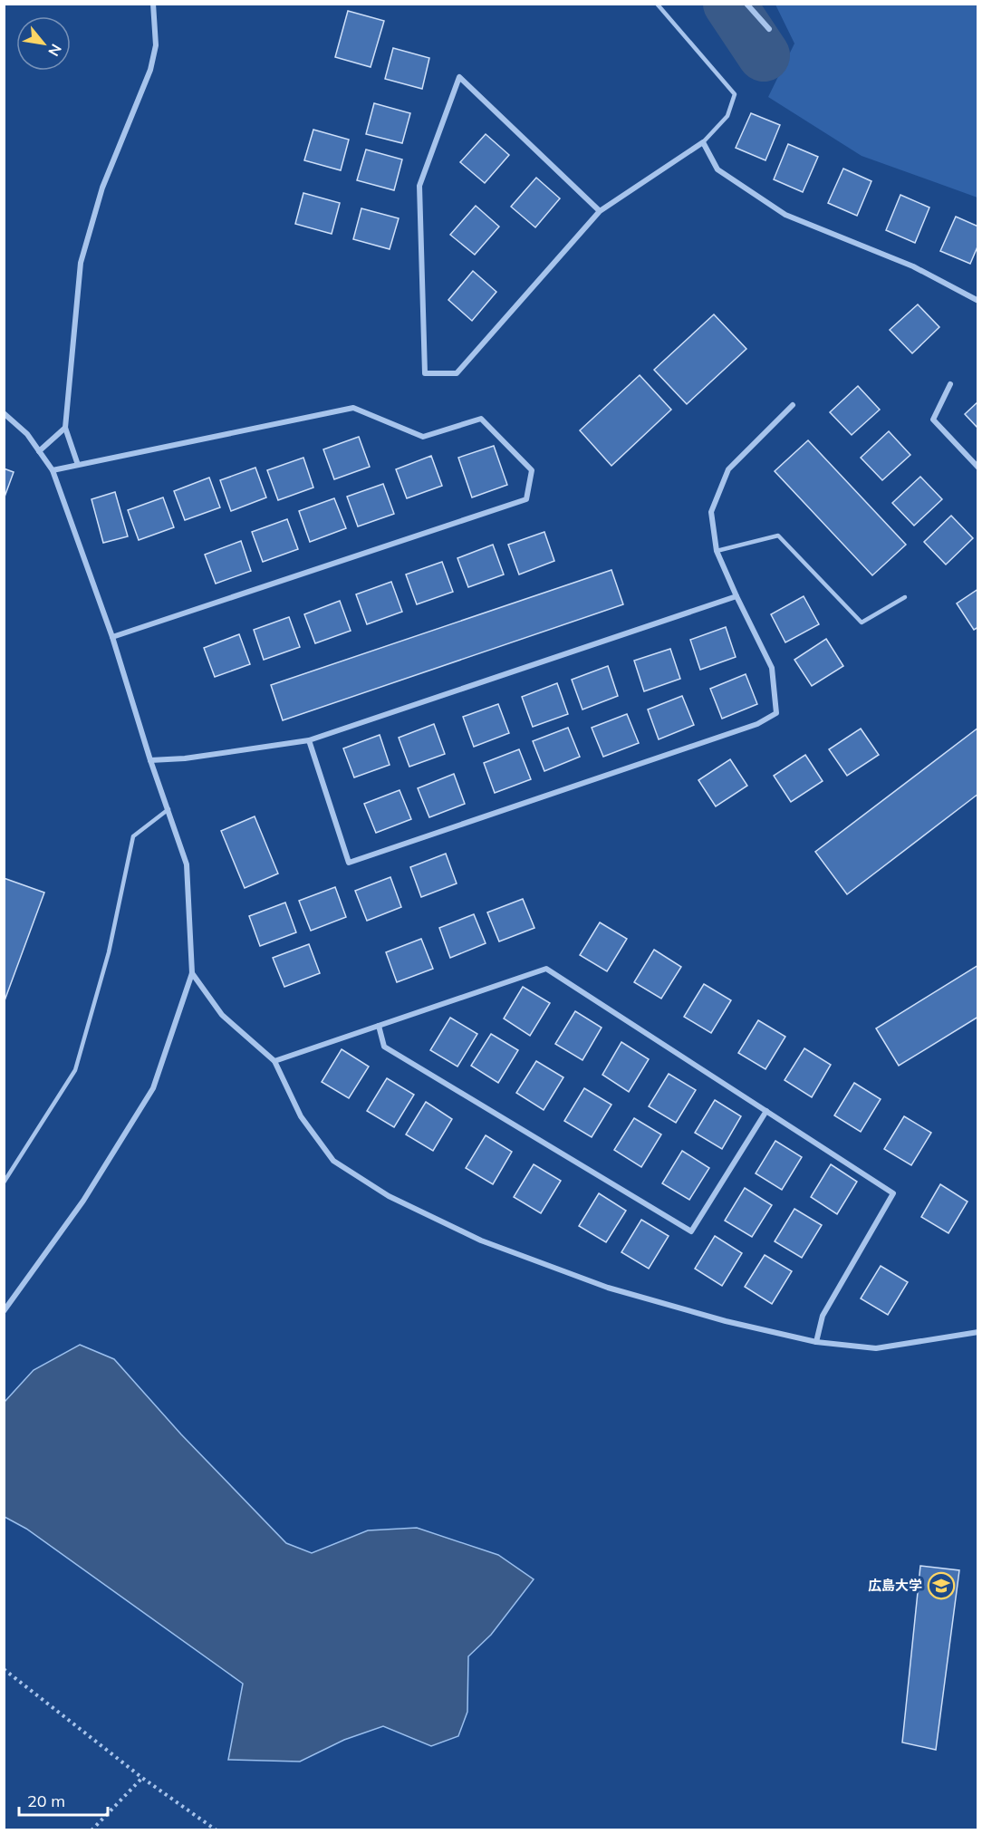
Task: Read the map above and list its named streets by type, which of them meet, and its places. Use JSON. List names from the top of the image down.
{
  "places": {
    "school or university": ["広島大学"]
  },
  "scale_bar": "20 m",
  "north": "bottom right"
}
